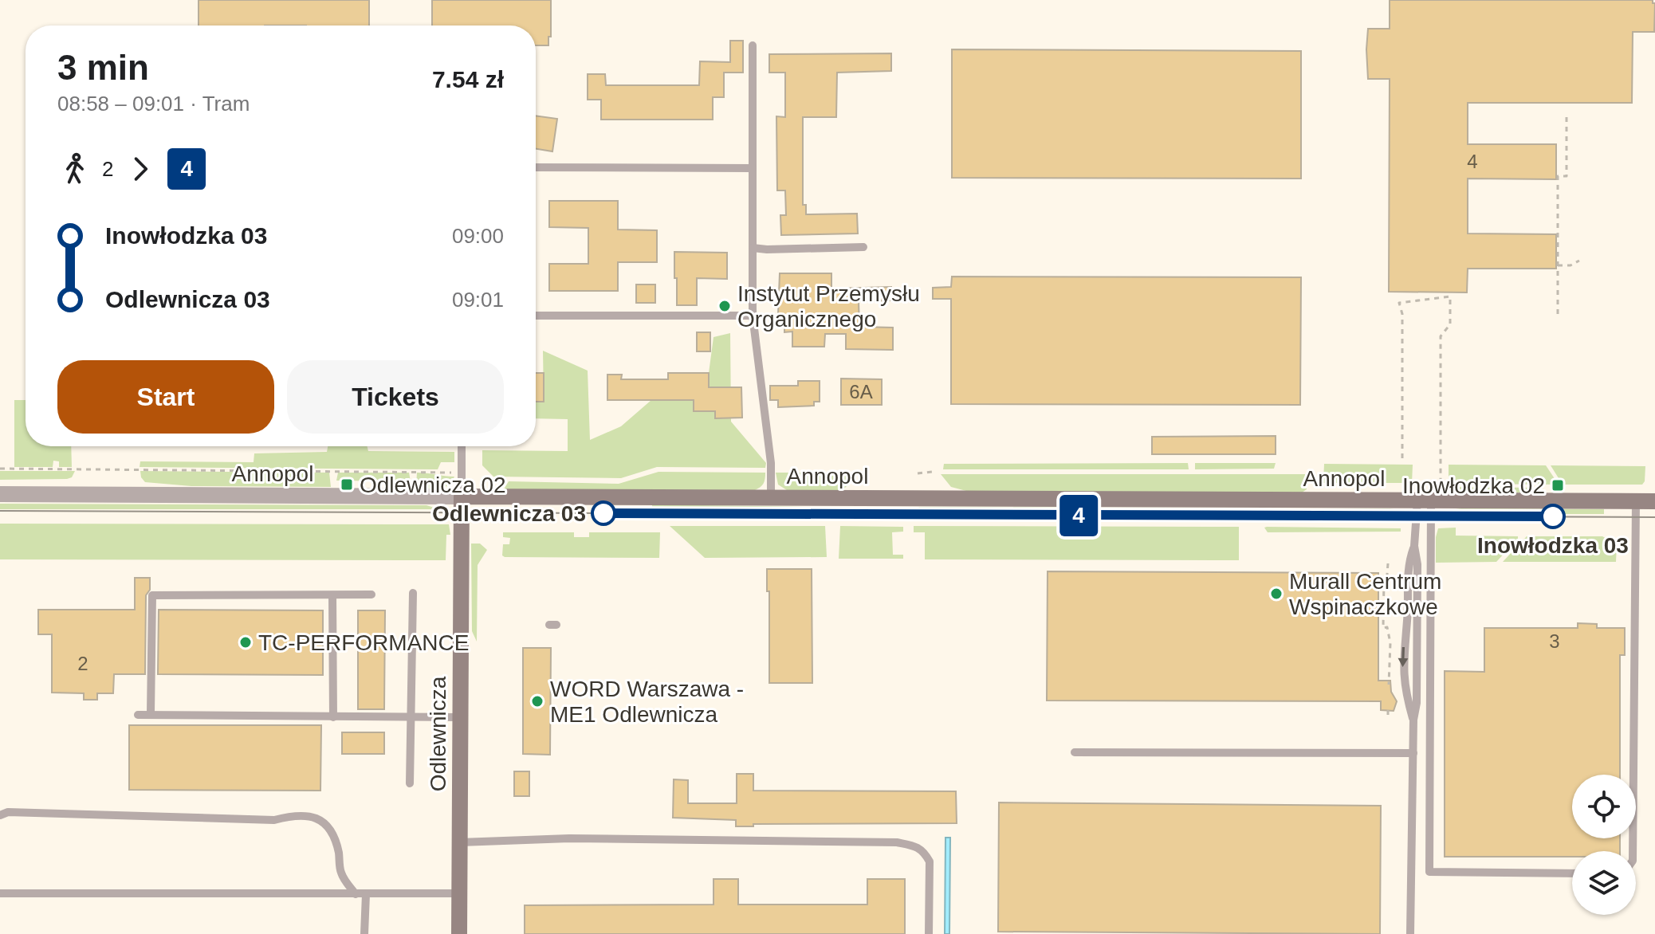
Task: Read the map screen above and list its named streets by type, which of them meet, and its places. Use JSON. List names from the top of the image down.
{
  "streets": {
    "street": ["Annopol", "Odlewnicza"]
  },
  "crossings": [
    ["Annopol", "Odlewnicza"]
  ],
  "places": {
    "other": [
      "Instytut Przemysłu Organicznego",
      "Odlewnicza 03",
      "Inowłodzka 03",
      "Murall Centrum Wspinaczkowe",
      "TC-PERFORMANCE",
      "WORD Warszawa - ME1 Odlewnicza"
    ],
    "transit": ["Odlewnicza 02", "Inowłodzka 02"]
  },
  "lines": ["tram line 4"],
  "house_numbers": [
    "4",
    "6A",
    "3",
    "2"
  ],
  "page": {
    "on_map": "4",
    "heading": ["3 min", "08:58 – 09:01 · Tram", "7.54 zł"],
    "legs": ["2", "4"],
    "list": [
      {
        "name": "Inowłodzka 03",
        "value": "09:00"
      },
      {
        "name": "Odlewnicza 03",
        "value": "09:01"
      }
    ],
    "buttons": ["Start", "Tickets"]
  }
}
